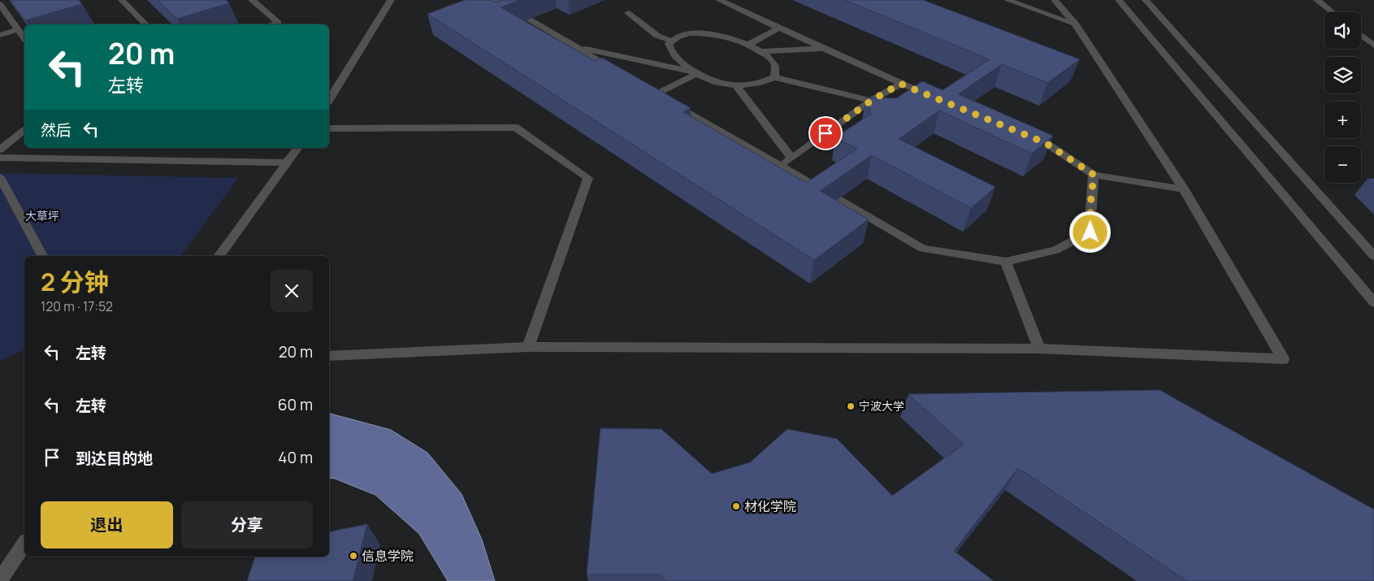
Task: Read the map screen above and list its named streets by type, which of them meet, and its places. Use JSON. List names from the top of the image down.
{
  "parks": ["大草坪"],
  "places": ["宁波大学", "材化学院", "信息学院"],
  "page": {
    "map_buttons": ["+", "−"],
    "turn": ["20 m", "左转"],
    "then": "然后",
    "heading": ["2 分钟", "120 m · 17:52"],
    "list": [
      {
        "name": "左转",
        "value": "20 m"
      },
      {
        "name": "左转",
        "value": "60 m"
      },
      {
        "name": "到达目的地",
        "value": "40 m"
      }
    ],
    "buttons": ["退出", "分享"]
  }
}
